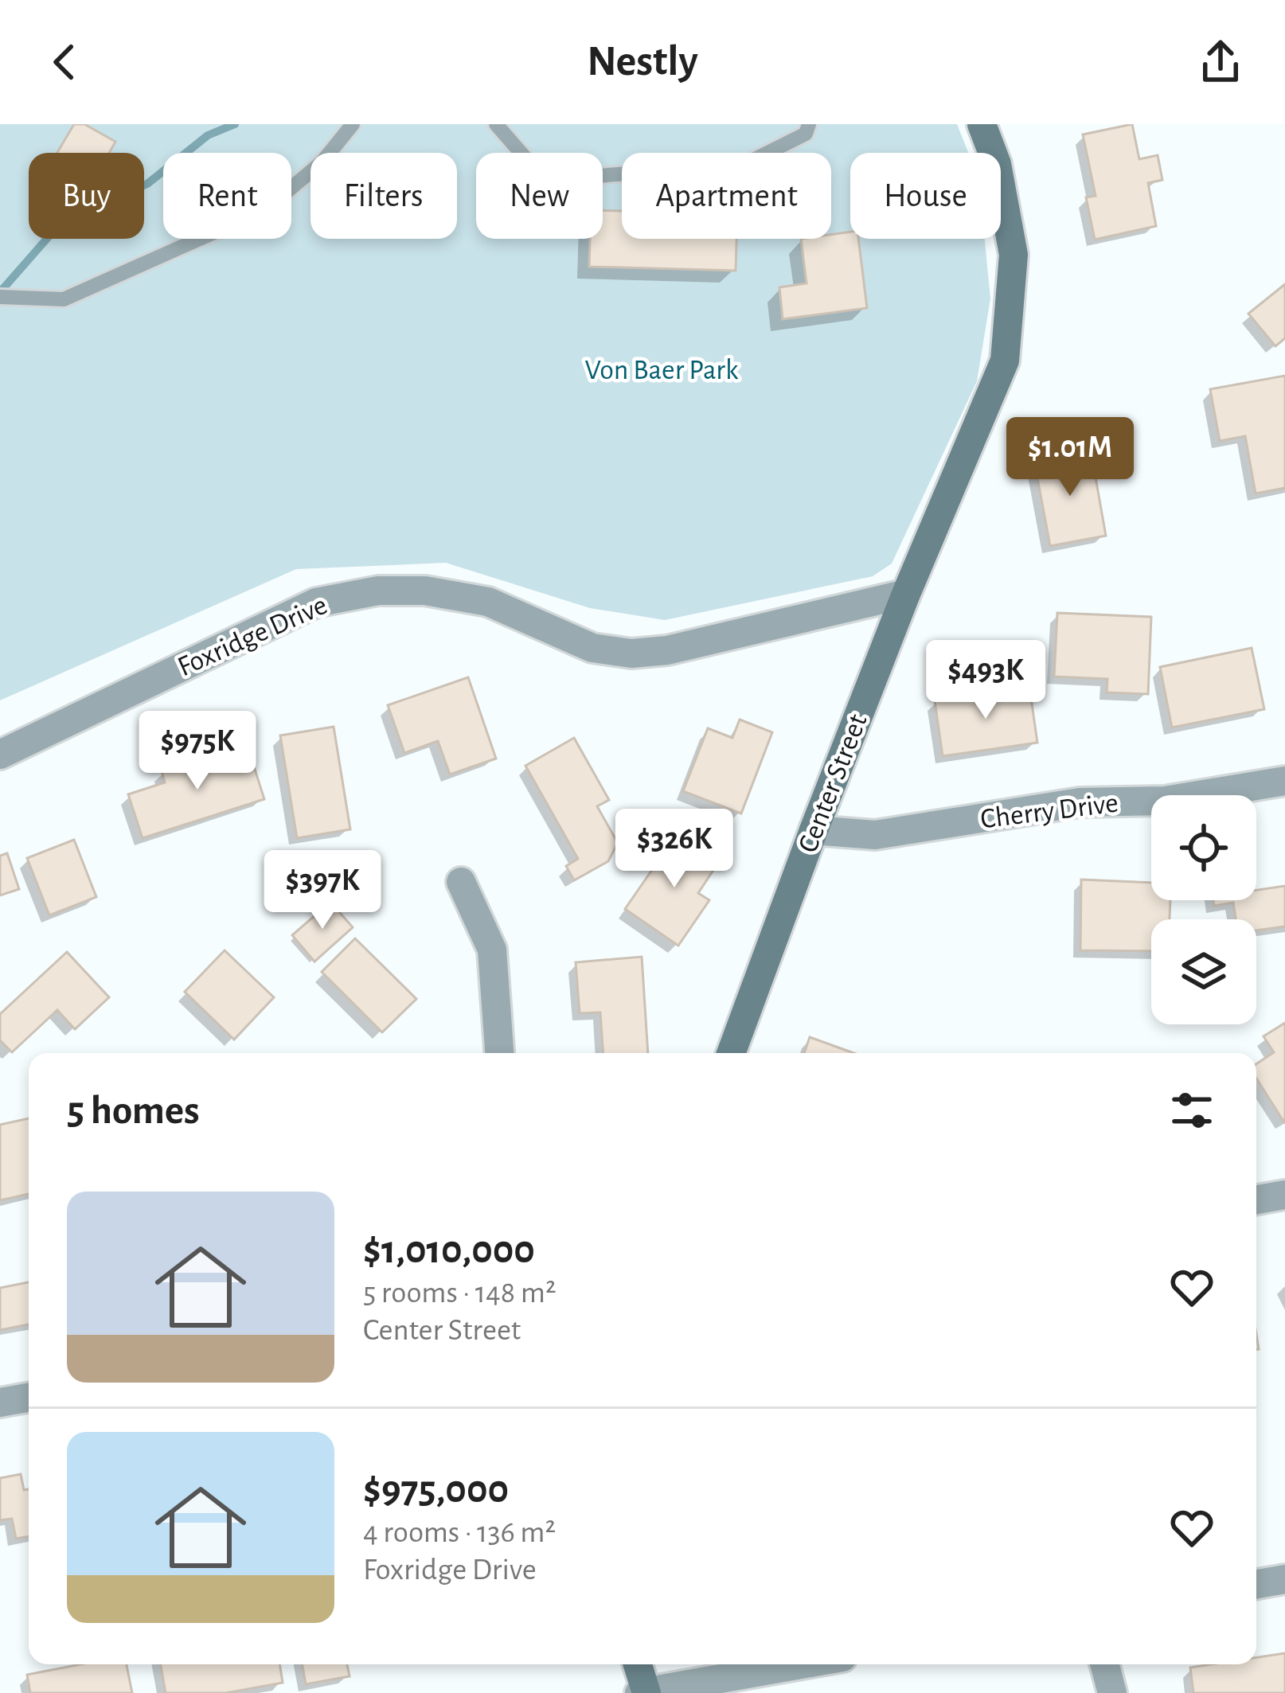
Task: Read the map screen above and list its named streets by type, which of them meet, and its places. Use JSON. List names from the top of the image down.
{
  "streets": {
    "street": ["Foxridge Drive", "Center Street", "Cherry Drive"]
  },
  "crossings": [
    ["Foxridge Drive", "Center Street"],
    ["Center Street", "Cherry Drive"]
  ],
  "parks": ["Von Baer Park"],
  "page": {
    "header": "Nestly",
    "chip": [
      "Buy",
      "Rent",
      "Filters",
      "New",
      "Apartment",
      "House"
    ],
    "price": [
      "$1.01M",
      "$493K",
      "$975K",
      "$326K",
      "$397K"
    ],
    "heading": "5 homes",
    "list": [
      {
        "name": "$1,010,000",
        "note": "5 rooms · 148 m² · Center Street"
      },
      {
        "name": "$975,000",
        "note": "4 rooms · 136 m² · Foxridge Drive"
      }
    ]
  }
}
